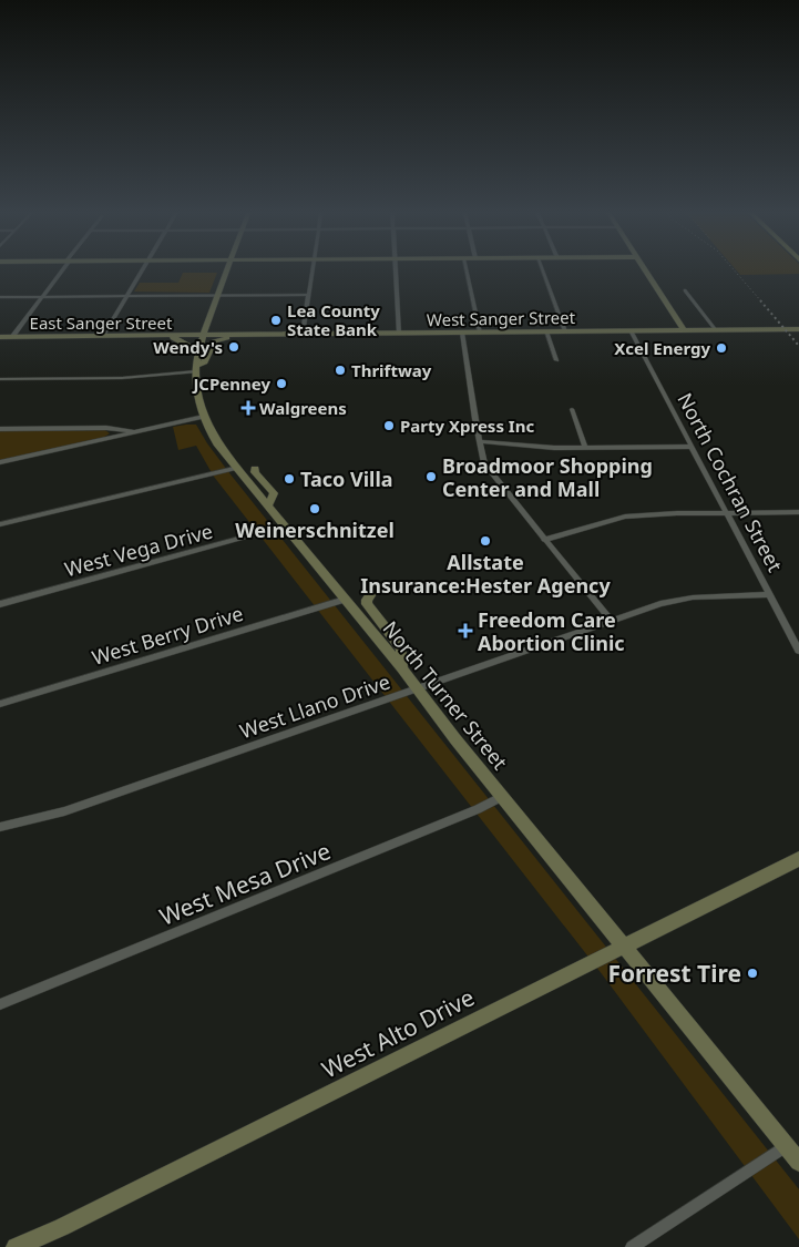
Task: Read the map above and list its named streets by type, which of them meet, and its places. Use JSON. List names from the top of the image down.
{
  "streets": {
    "main road": [
      "West Sanger Street",
      "East Sanger Street",
      "North Turner Street",
      "West Alto Drive"
    ],
    "street": [
      "North Cochran Street",
      "West Vega Drive",
      "West Berry Drive",
      "West Llano Drive",
      "West Mesa Drive"
    ]
  },
  "crossings": [
    ["West Sanger Street", "East Sanger Street"],
    ["West Sanger Street", "North Cochran Street"],
    ["West Sanger Street", "North Turner Street"],
    ["East Sanger Street", "North Turner Street"],
    ["North Cochran Street", "West Llano Drive"],
    ["West Vega Drive", "North Turner Street"],
    ["West Berry Drive", "North Turner Street"],
    ["North Turner Street", "West Llano Drive"],
    ["North Turner Street", "West Mesa Drive"],
    ["North Turner Street", "West Alto Drive"]
  ],
  "places": {
    "other": [
      "Lea County State Bank",
      "Wendy's",
      "Xcel Energy",
      "Thriftway",
      "JCPenney",
      "Party Xpress Inc",
      "Broadmoor Shopping Center and Mall",
      "Taco Villa",
      "Weinerschnitzel",
      "Allstate Insurance:Hester Agency",
      "Forrest Tire"
    ],
    "health": ["Walgreens", "Freedom Care Abortion Clinic"]
  }
}
